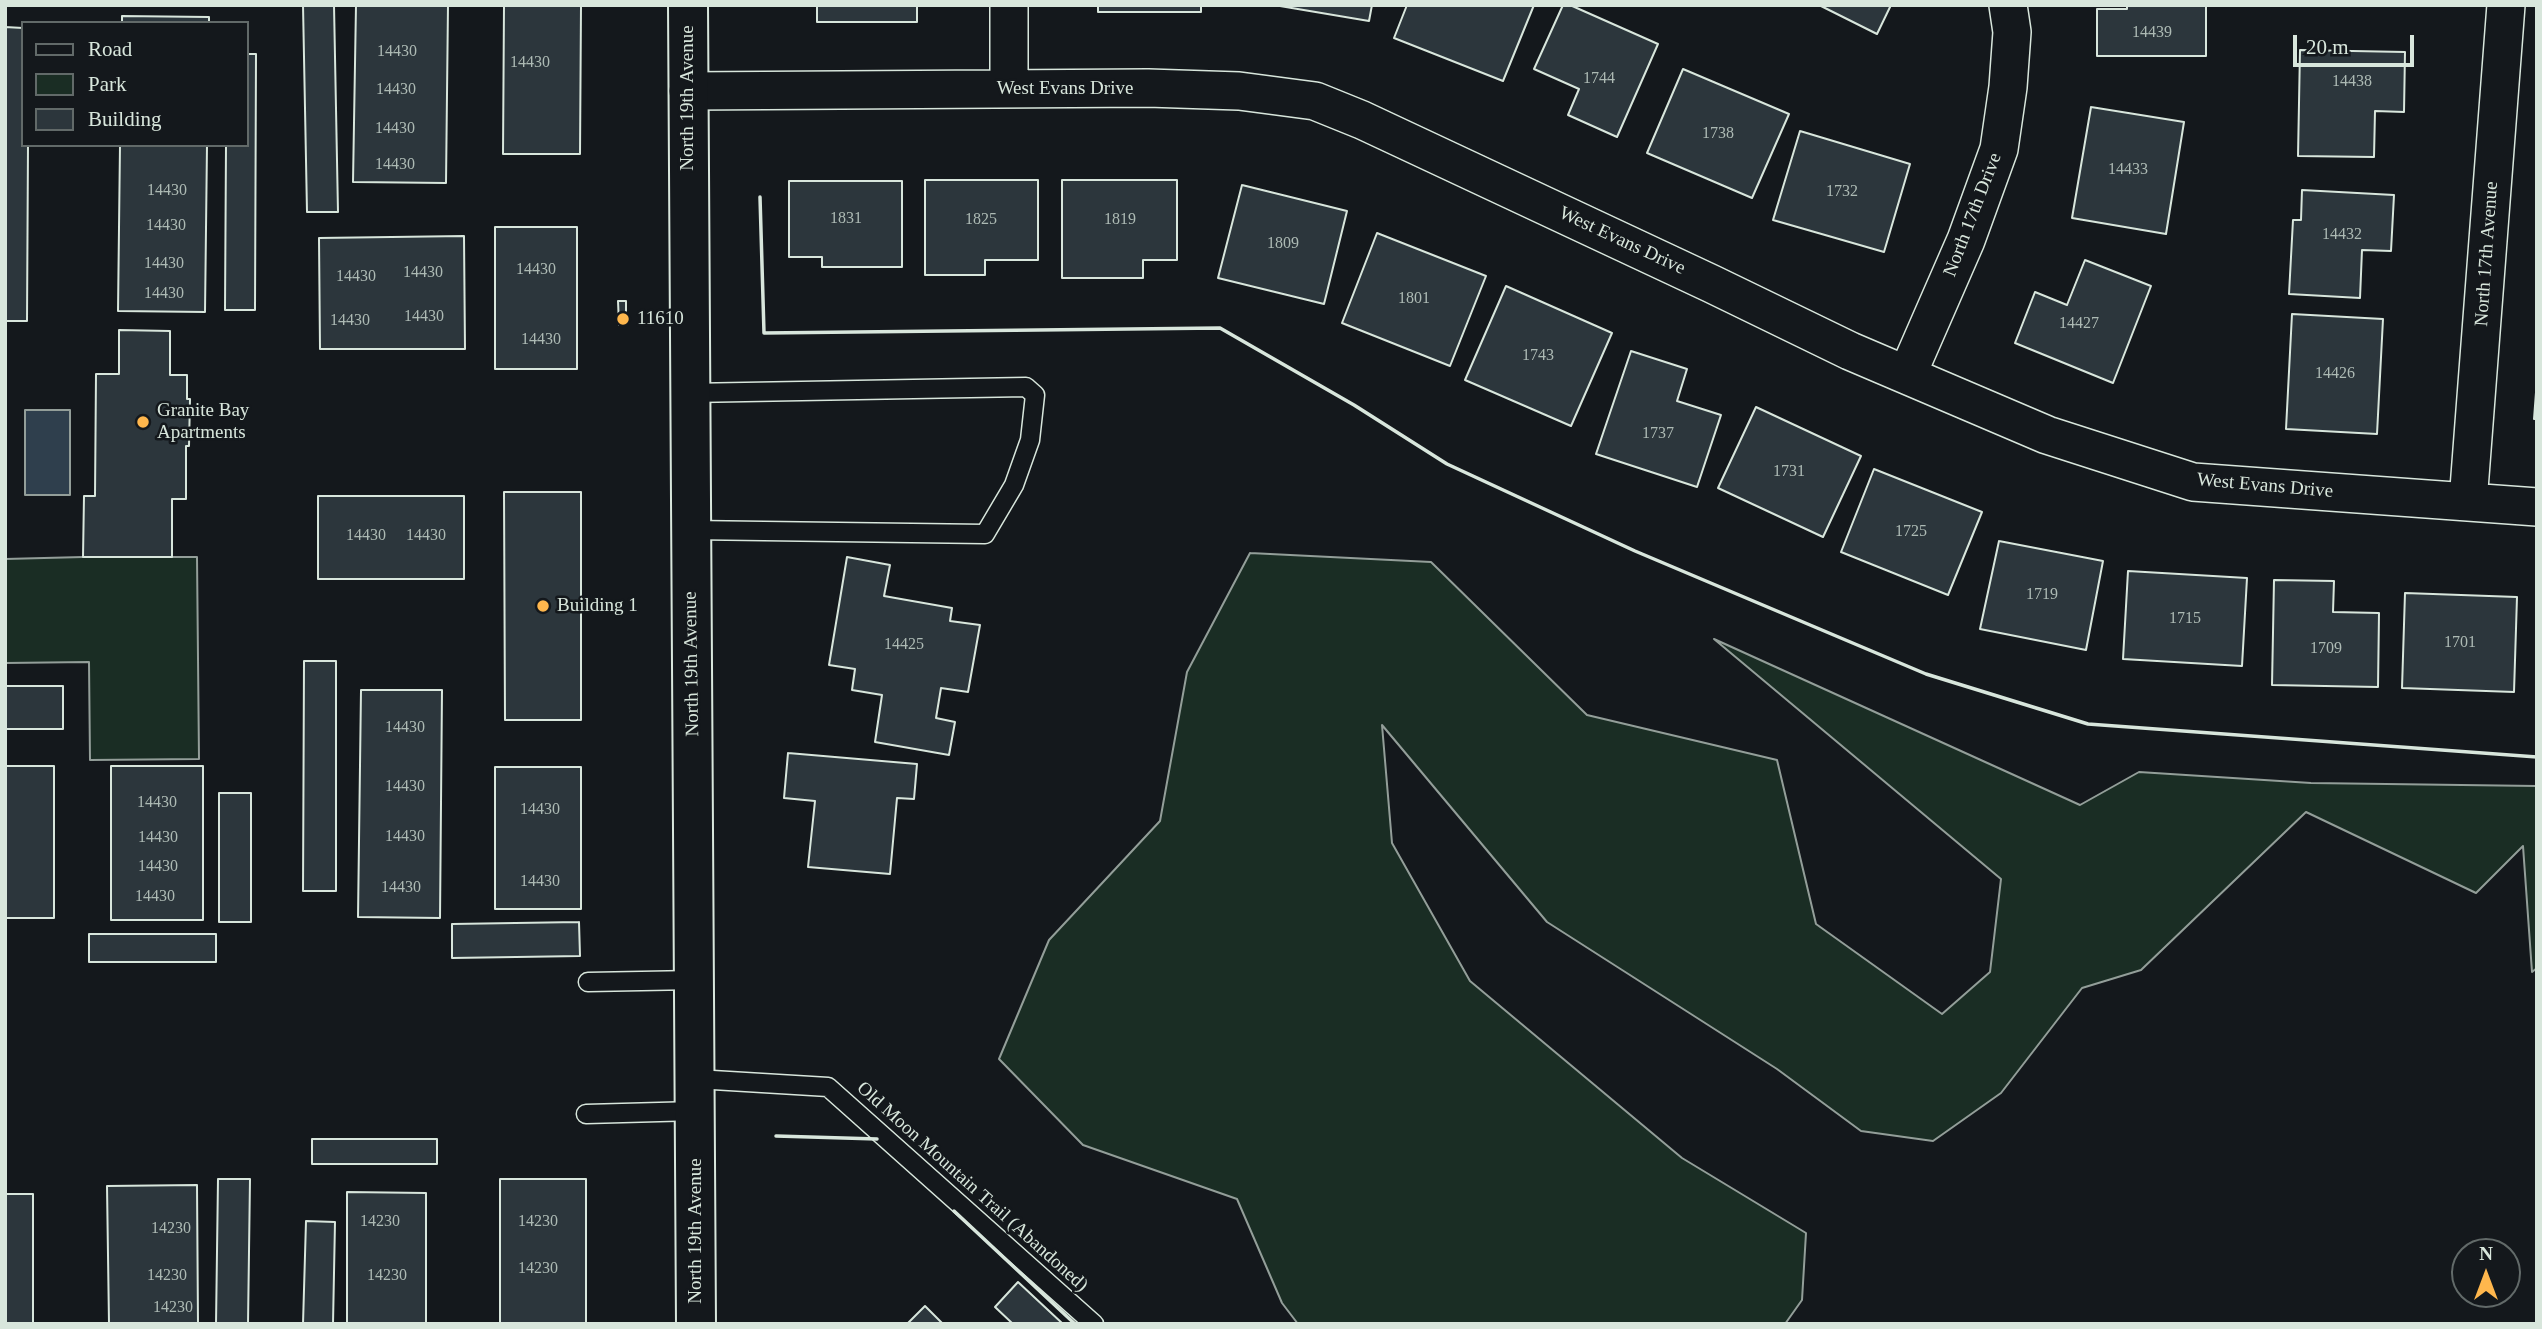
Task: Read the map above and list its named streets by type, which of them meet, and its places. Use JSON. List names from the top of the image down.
{
  "streets": {
    "main road": ["North 19th Avenue"],
    "street": ["West Evans Drive", "North 17th Drive", "North 17th Avenue"],
    "lane": ["Old Moon Mountain Trail (Abandoned)"]
  },
  "crossings": [
    ["West Evans Drive", "North 19th Avenue"],
    ["West Evans Drive", "North 17th Drive"],
    ["West Evans Drive", "North 17th Avenue"],
    ["North 19th Avenue", "Old Moon Mountain Trail (Abandoned)"]
  ],
  "places": ["11610", "Granite Bay Apartments", "Building 1"],
  "house_numbers": [
    "14439",
    "14430",
    "14430",
    "1744",
    "14438",
    "14430",
    "14430",
    "1738",
    "14430",
    "14433",
    "14430",
    "1732",
    "1831",
    "1825",
    "1819",
    "14430",
    "14432",
    "1809",
    "14430",
    "14430",
    "14430",
    "14430",
    "14430",
    "1801",
    "14430",
    "14430",
    "14427",
    "14430",
    "1743",
    "14426",
    "1737",
    "1731",
    "1725",
    "14430",
    "14430",
    "1719",
    "1715",
    "1701",
    "14425",
    "1709",
    "14430",
    "14430",
    "14430",
    "14430",
    "14430",
    "14430",
    "14430",
    "14430",
    "14430",
    "14430",
    "14230",
    "14230",
    "14230",
    "14230",
    "14230",
    "14230",
    "14230"
  ],
  "legend": ["Road", "Park", "Building"],
  "scale_bar": "20 m",
  "north": "top"
}
